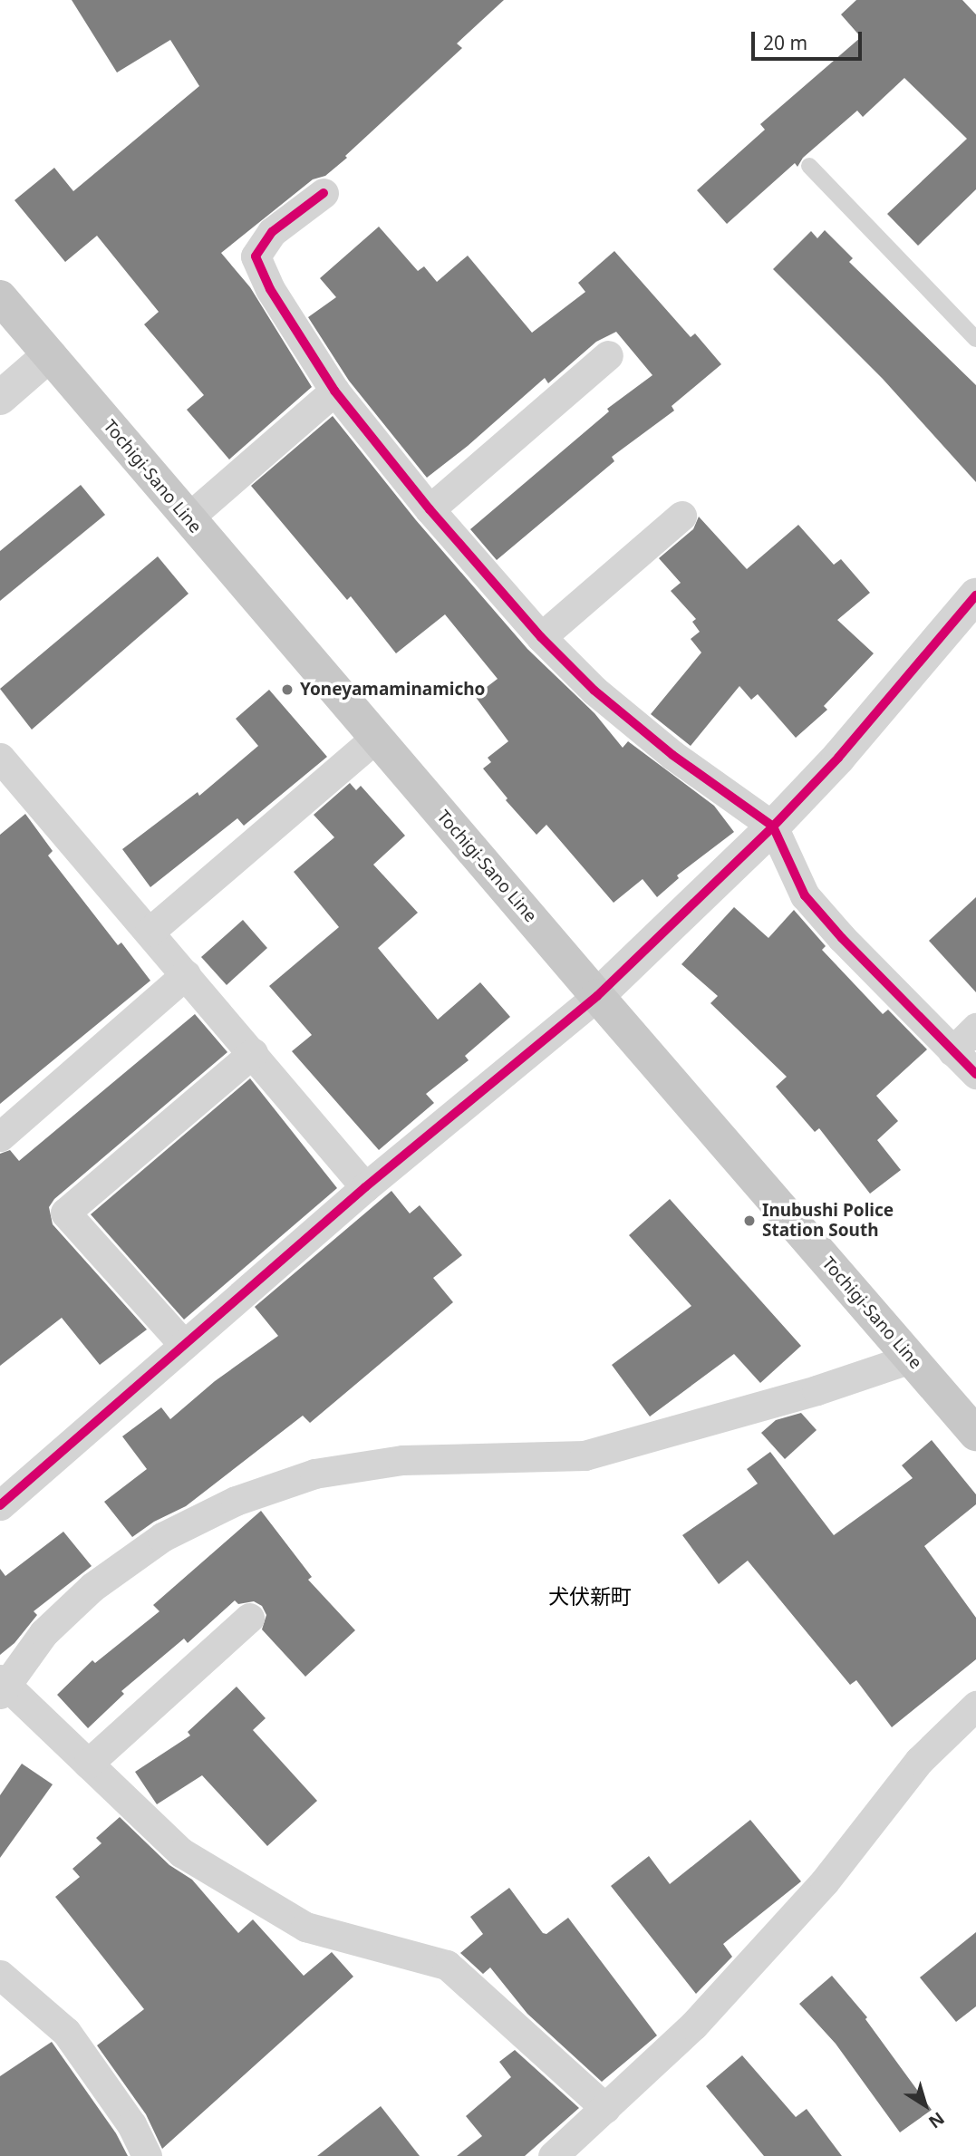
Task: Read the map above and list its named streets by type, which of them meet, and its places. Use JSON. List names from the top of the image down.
{
  "streets": {
    "main road": ["Tochigi-Sano Line"]
  },
  "districts": ["犬伏新町"],
  "places": ["Yoneyamaminamicho", "Inubushi Police Station South"],
  "scale_bar": "20 m",
  "north": "bottom right"
}
